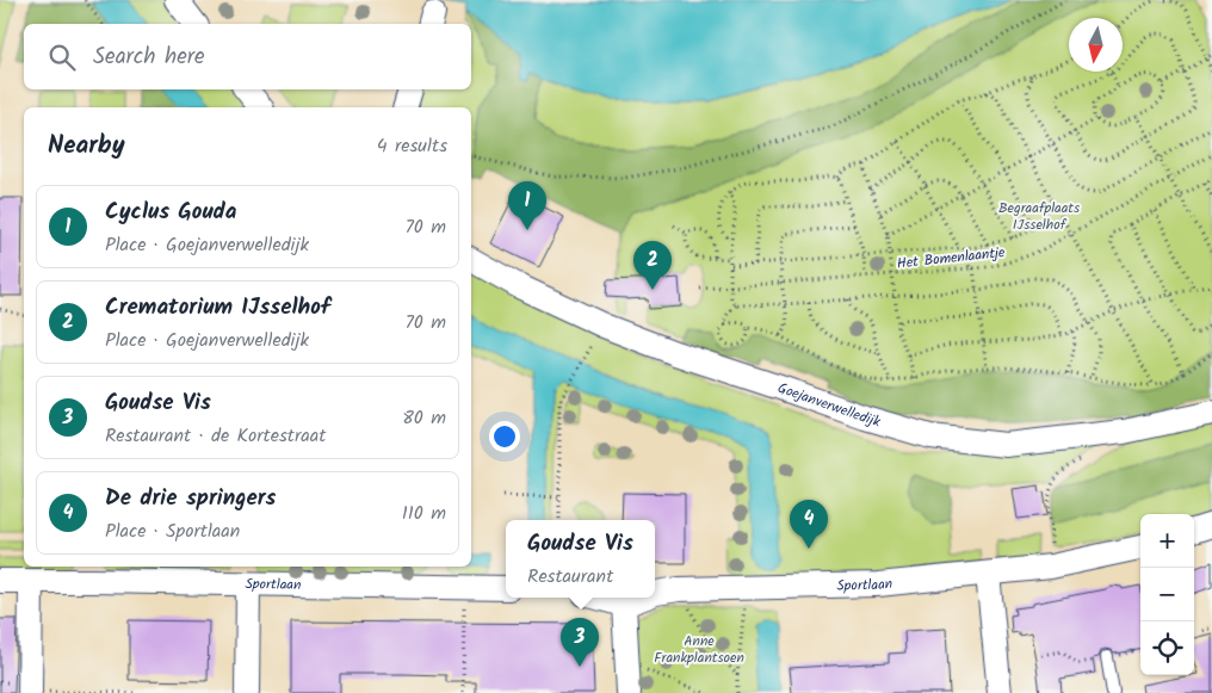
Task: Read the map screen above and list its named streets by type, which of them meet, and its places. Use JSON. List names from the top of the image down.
{
  "streets": {
    "street": ["Goejanverwelledijk", "Sportlaan"],
    "path": ["Het Bomenlaantje"]
  },
  "parks": ["Begraafplaats IJsselhof", "Anne Frankplantsoen"],
  "north": "bottom",
  "page": {
    "search": "Search here",
    "heading": ["Nearby", "4 results"],
    "pins": [
      "1",
      "2",
      "4",
      "3"
    ],
    "list": [
      {
        "mark": "1",
        "name": "Cyclus Gouda",
        "note": "Place · Goejanverwelledijk",
        "value": "70 m"
      },
      {
        "mark": "2",
        "name": "Crematorium IJsselhof",
        "note": "Place · Goejanverwelledijk",
        "value": "70 m"
      },
      {
        "mark": "3",
        "name": "Goudse Vis",
        "note": "Restaurant · de Kortestraat",
        "value": "80 m"
      },
      {
        "mark": "4",
        "name": "De drie springers",
        "note": "Place · Sportlaan",
        "value": "110 m"
      }
    ],
    "map_buttons": ["+", "−"],
    "popup": ["Goudse Vis", "Restaurant"]
  }
}
